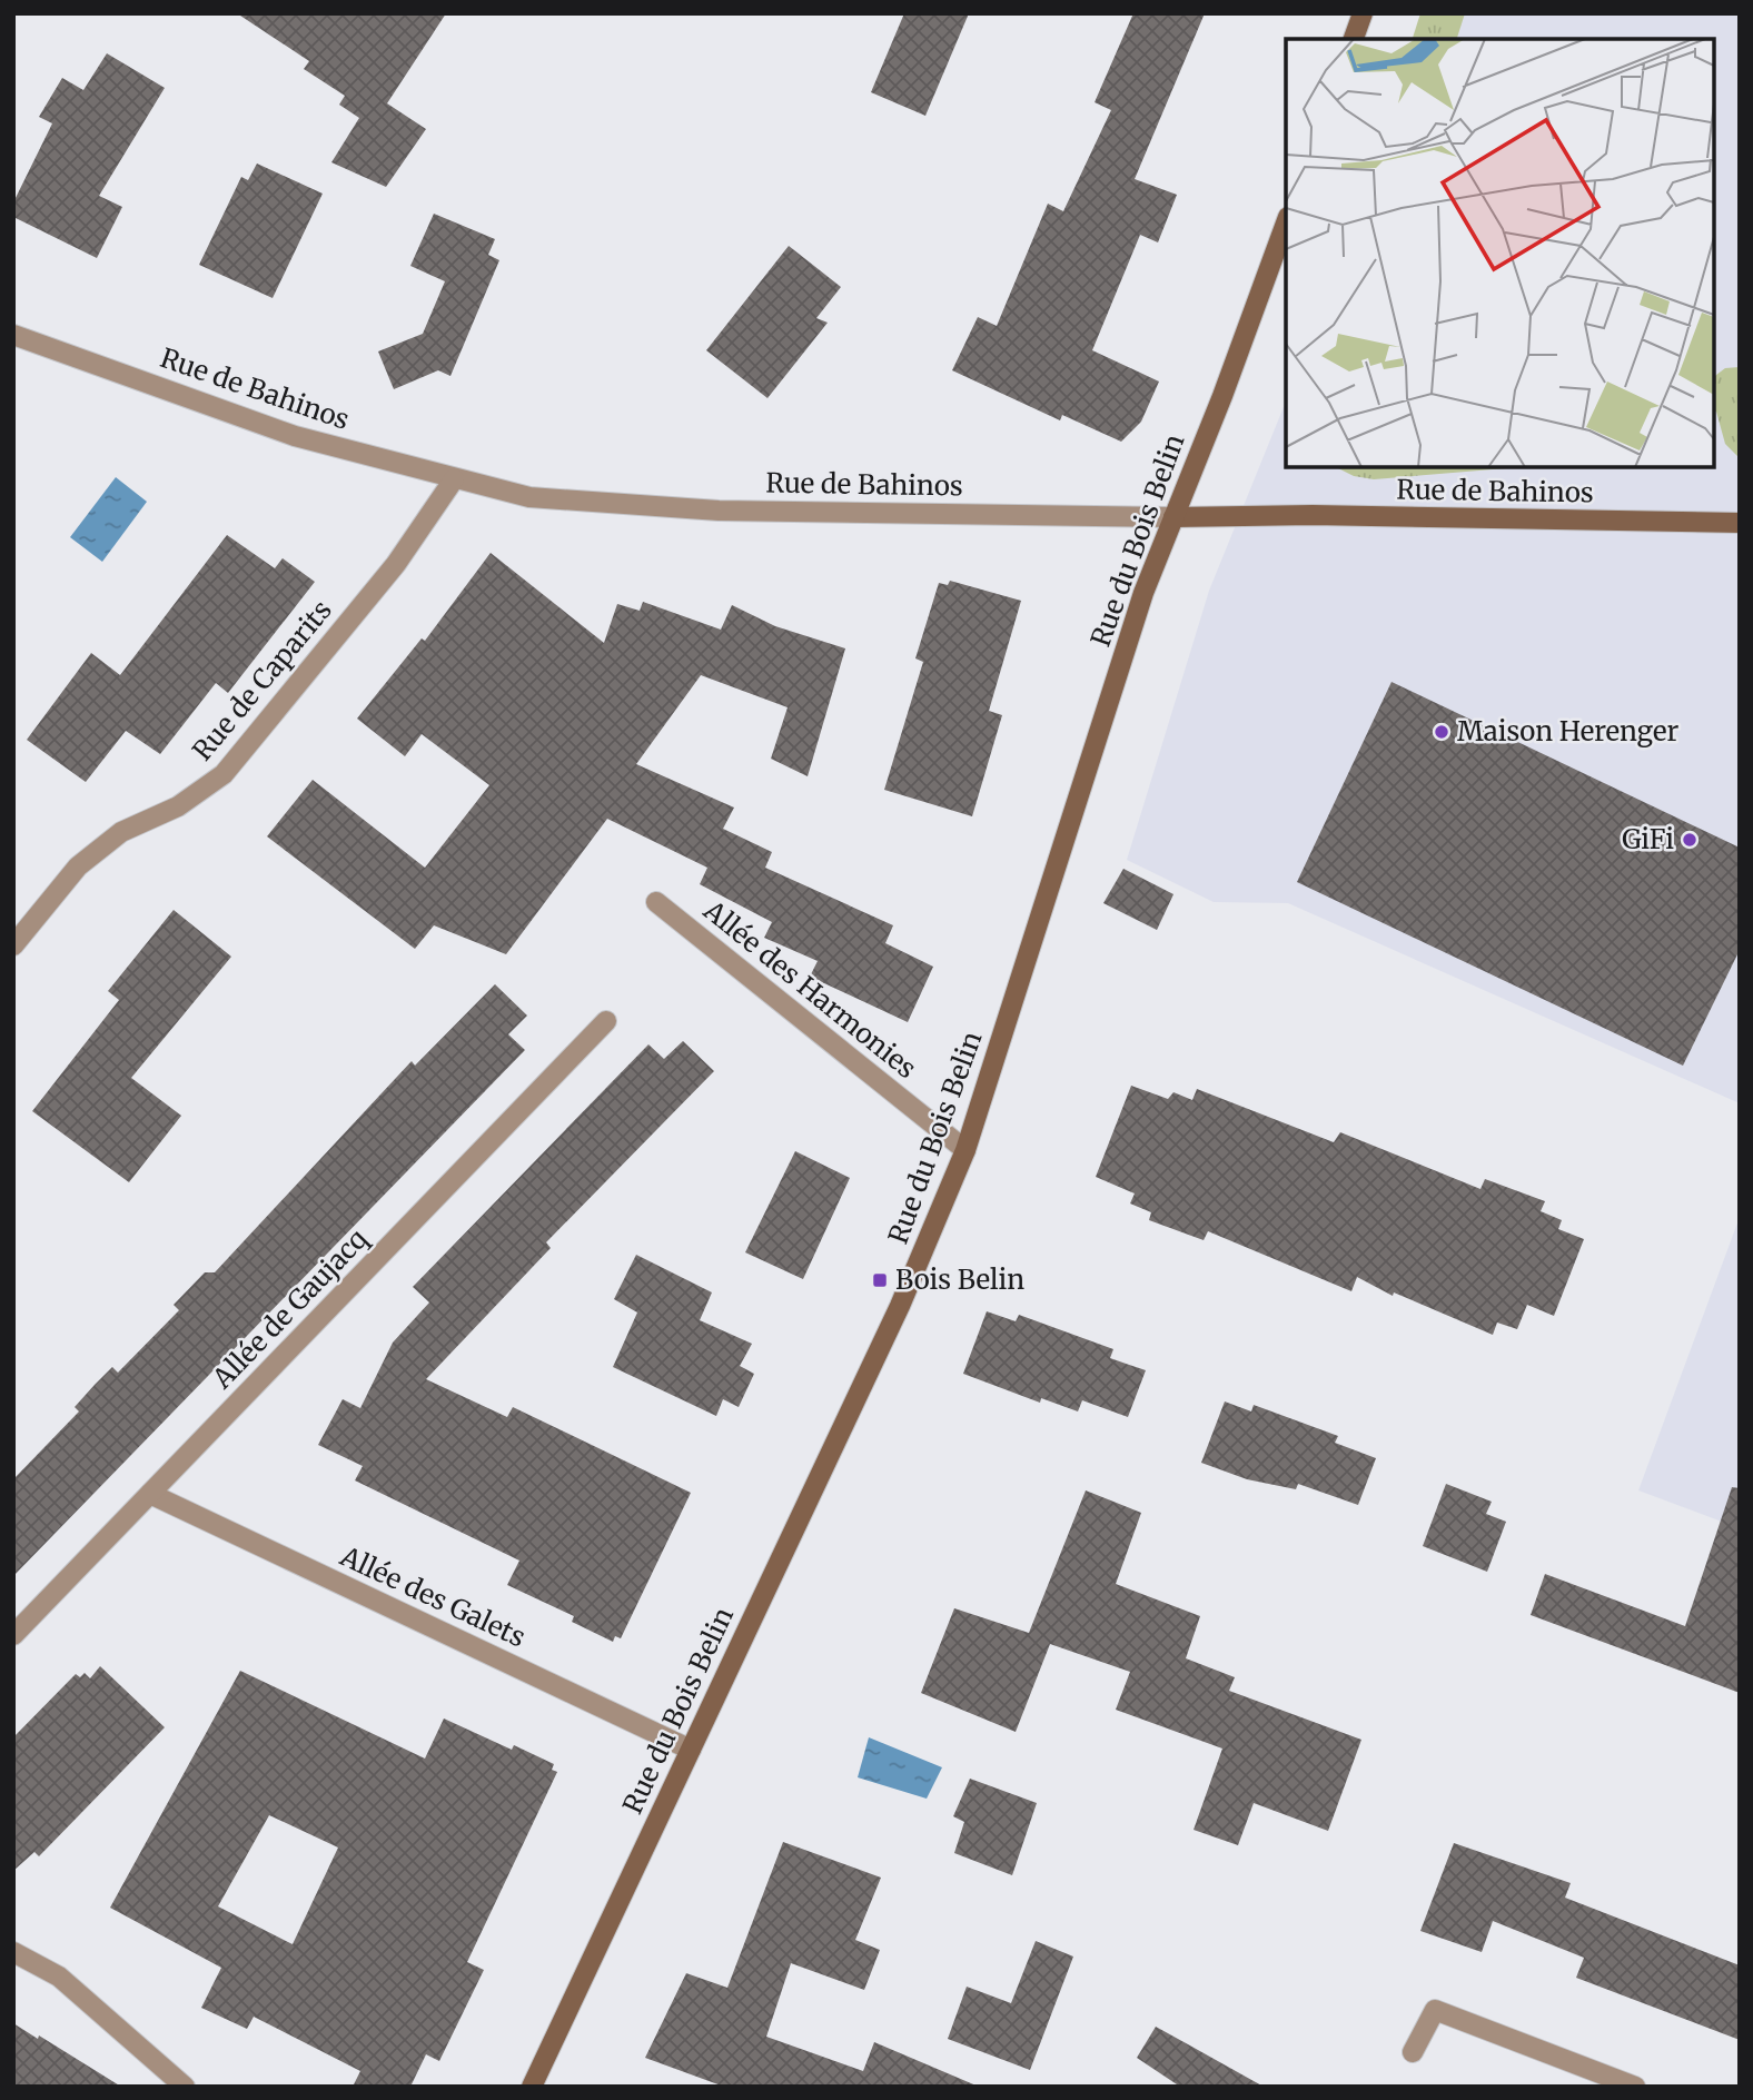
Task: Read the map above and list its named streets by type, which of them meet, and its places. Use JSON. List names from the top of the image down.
{
  "streets": {
    "street": [
      "Rue de Bahinos",
      "Rue du Bois Belin",
      "Rue de Caparits",
      "Allée des Harmonies",
      "Allée de Gaujacq",
      "Allée des Galets"
    ]
  },
  "crossings": [
    ["Rue de Bahinos", "Rue du Bois Belin"],
    ["Rue de Bahinos", "Rue de Caparits"],
    ["Rue du Bois Belin", "Allée des Harmonies"],
    ["Rue du Bois Belin", "Allée des Galets"],
    ["Allée de Gaujacq", "Allée des Galets"]
  ],
  "places": {
    "other": ["Maison Herenger", "GiFi"],
    "transit": ["Bois Belin"]
  }
}
